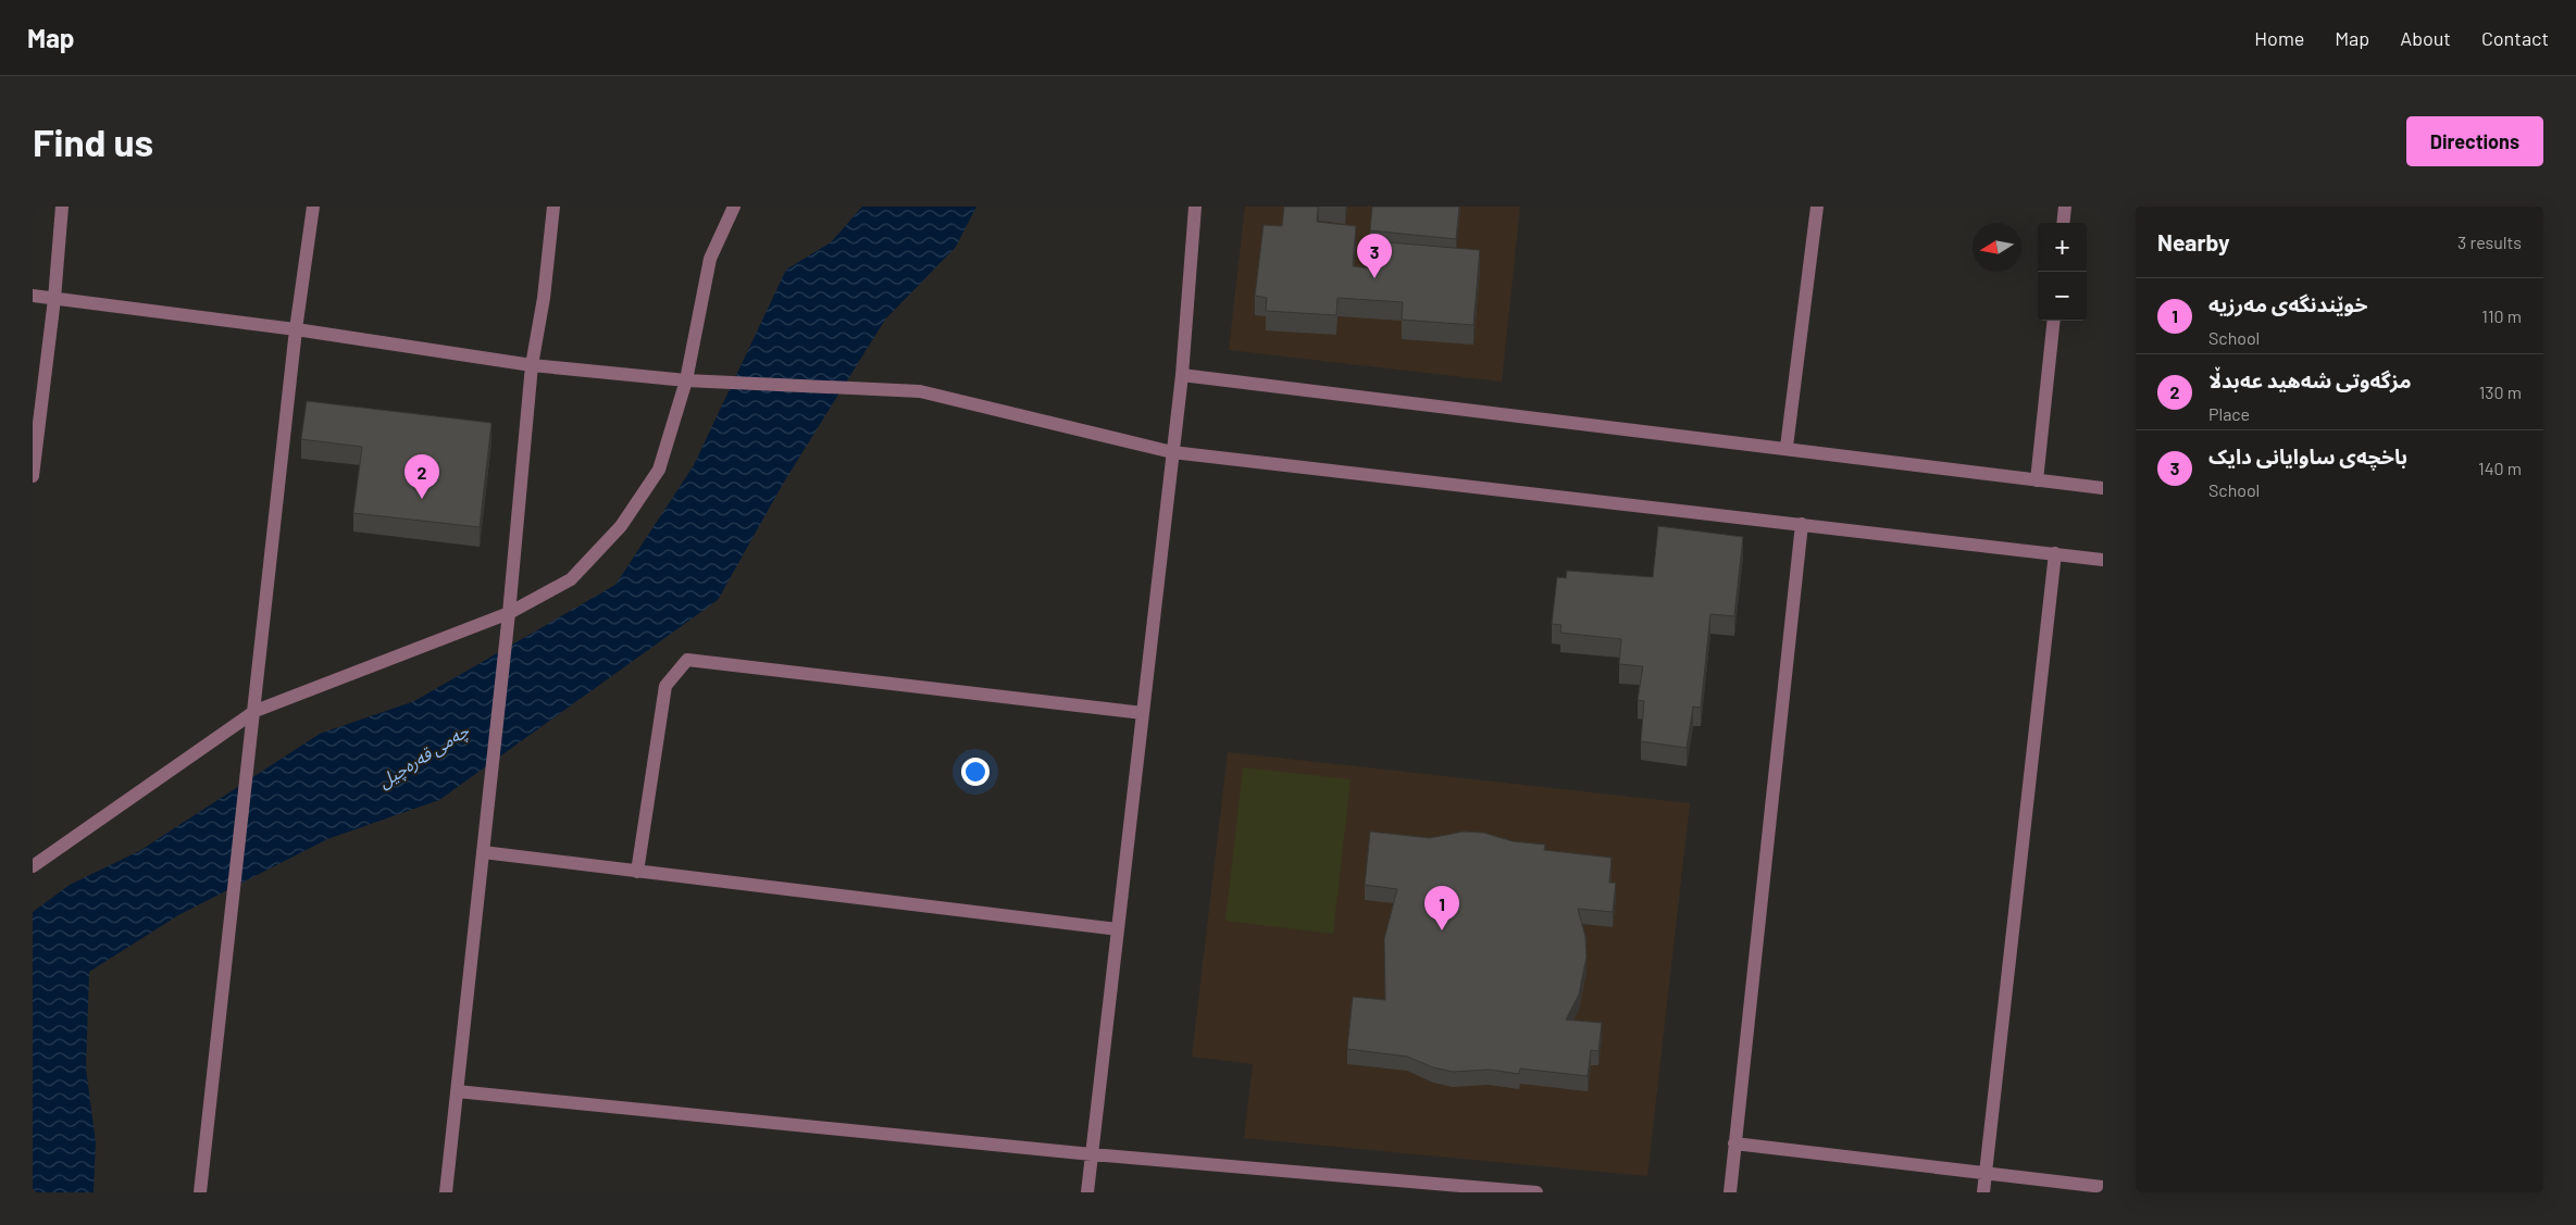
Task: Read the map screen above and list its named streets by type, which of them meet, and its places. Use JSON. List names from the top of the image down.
{
  "water": ["چەمی قەرەچیل"],
  "north": "left",
  "page": {
    "header": "Map",
    "nav": [
      "Home",
      "Map",
      "About",
      "Contact"
    ],
    "buttons": "Directions",
    "title": "Find us",
    "heading": ["Nearby", "3 results"],
    "map_buttons": ["+", "−"],
    "pins": ["3", "2", "1"],
    "list": [
      {
        "mark": "1",
        "name": "خوێندنگەی مەرزیە",
        "note": "School",
        "value": "110 m"
      },
      {
        "mark": "2",
        "name": "مزگەوتی شەهید عەبدڵا",
        "note": "Place",
        "value": "130 m"
      },
      {
        "mark": "3",
        "name": "باخچەی ساوایانی دایک",
        "note": "School",
        "value": "140 m"
      }
    ]
  }
}
